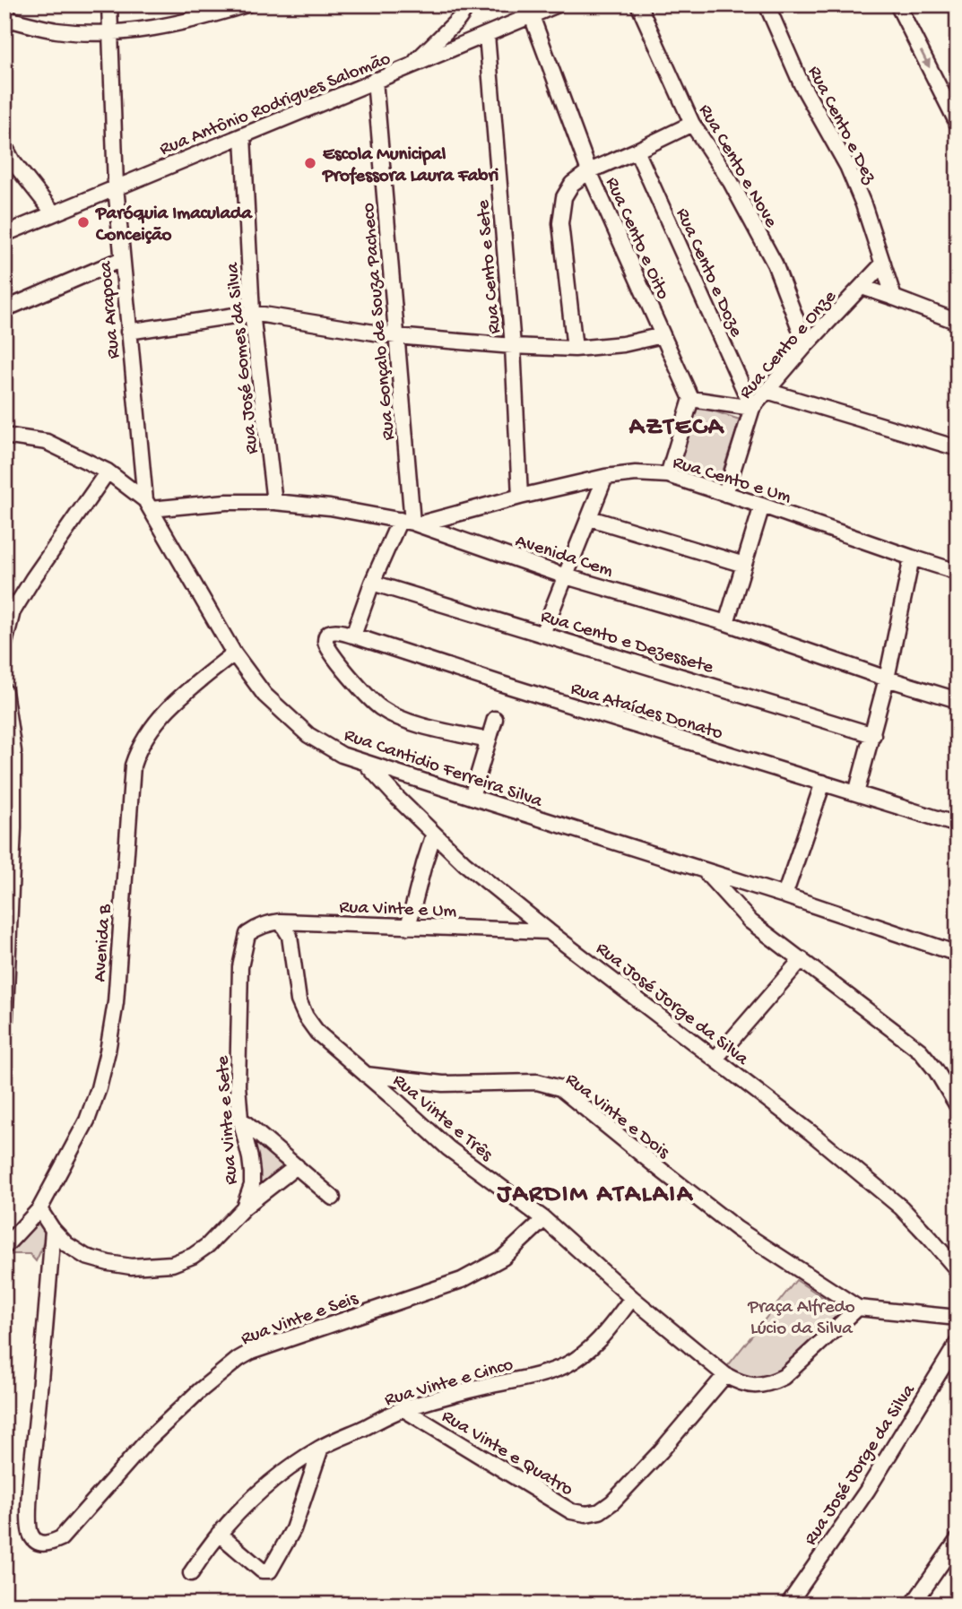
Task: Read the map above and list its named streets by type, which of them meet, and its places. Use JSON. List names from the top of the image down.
{
  "streets": {
    "street": [
      "Rua Antônio Rodrigues Salomão",
      "Rua Cento e Dez",
      "Rua Cento e Nove",
      "Rua Cento e Oito",
      "Rua Cento e Sete",
      "Rua Cento e Doze",
      "Rua Arapoca",
      "Rua Gonçalo de Souza Pacheco",
      "Rua Cento e Onze",
      "Rua José Gomes da Silva",
      "Rua Cento e Um",
      "Avenida Cem",
      "Rua Cento e Dezessete",
      "Rua Ataídes Donato",
      "Rua Cantidio Ferreira Silva",
      "Rua Vinte e Um",
      "Avenida B",
      "Rua José Jorge da Silva",
      "Rua Vinte e Dois",
      "Rua Vinte e Três",
      "Rua Vinte e Sete",
      "Rua Vinte e Seis",
      "Rua Vinte e Cinco",
      "Rua Vinte e Quatro"
    ]
  },
  "crossings": [
    ["Rua Antônio Rodrigues Salomão", "Rua Cento e Oito"],
    ["Rua Antônio Rodrigues Salomão", "Rua Cento e Sete"],
    ["Rua Antônio Rodrigues Salomão", "Rua Arapoca"],
    ["Rua Antônio Rodrigues Salomão", "Rua Gonçalo de Souza Pacheco"],
    ["Rua Antônio Rodrigues Salomão", "Rua José Gomes da Silva"],
    ["Rua Cento e Dez", "Rua Cento e Onze"],
    ["Rua Cento e Nove", "Rua Cento e Onze"],
    ["Rua Cento e Sete", "Rua Cento e Um"],
    ["Rua Cento e Doze", "Rua Cento e Onze"],
    ["Rua Arapoca", "Avenida Cem"],
    ["Rua Arapoca", "Rua Cantidio Ferreira Silva"],
    ["Rua Gonçalo de Souza Pacheco", "Rua Cento e Um"],
    ["Rua Gonçalo de Souza Pacheco", "Avenida Cem"],
    ["Rua Cento e Onze", "Rua Cento e Um"],
    ["Rua José Gomes da Silva", "Avenida Cem"],
    ["Rua Cento e Um", "Avenida Cem"],
    ["Avenida Cem", "Rua Cantidio Ferreira Silva"],
    ["Rua Cantidio Ferreira Silva", "Avenida B"],
    ["Rua Cantidio Ferreira Silva", "Rua José Jorge da Silva"],
    ["Rua Vinte e Um", "Rua José Jorge da Silva"],
    ["Rua Vinte e Um", "Rua Vinte e Três"],
    ["Rua Vinte e Um", "Rua Vinte e Sete"],
    ["Avenida B", "Rua Vinte e Sete"],
    ["Rua Vinte e Dois", "Rua Vinte e Três"],
    ["Rua Vinte e Três", "Rua Vinte e Seis"],
    ["Rua Vinte e Três", "Rua Vinte e Cinco"],
    ["Rua Vinte e Três", "Rua Vinte e Quatro"],
    ["Rua Vinte e Sete", "Rua Vinte e Seis"],
    ["Rua Vinte e Cinco", "Rua Vinte e Quatro"]
  ],
  "districts": ["AZTECA", "JARDIM ATALAIA"],
  "parks": ["Praça Alfredo Lúcio da Silva"],
  "places": ["Escola Municipal Professora Laura Fabri", "Paróquia Imaculada Conceição"]
}
